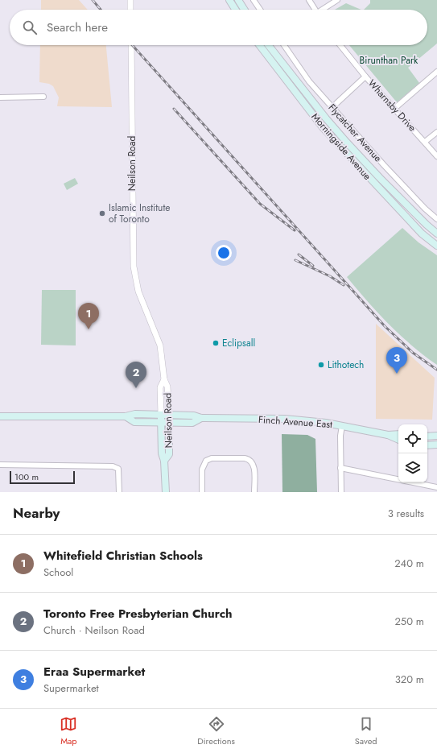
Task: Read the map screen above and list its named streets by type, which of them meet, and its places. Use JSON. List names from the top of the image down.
{
  "streets": {
    "main road": ["Morningside Avenue", "Neilson Road", "Finch Avenue East"],
    "street": ["Wharnsby Drive", "Flycatcher Avenue"]
  },
  "crossings": [
    ["Neilson Road", "Finch Avenue East"]
  ],
  "parks": ["Birunthan Park"],
  "places": ["Islamic Institute of Toronto", "Eclipsall", "Lithotech"],
  "scale_bar": "100 m",
  "page": {
    "search": "Search here",
    "pins": ["1", "3", "2"],
    "scale": "100 m",
    "heading": ["Nearby", "3 results"],
    "list": [
      {
        "mark": "1",
        "name": "Whitefield Christian Schools",
        "note": "School",
        "value": "240 m"
      },
      {
        "mark": "2",
        "name": "Toronto Free Presbyterian Church",
        "note": "Church · Neilson Road",
        "value": "250 m"
      },
      {
        "mark": "3",
        "name": "Eraa Supermarket",
        "note": "Supermarket",
        "value": "320 m"
      }
    ],
    "nav": ["Map", "Directions", "Saved"]
  }
}
